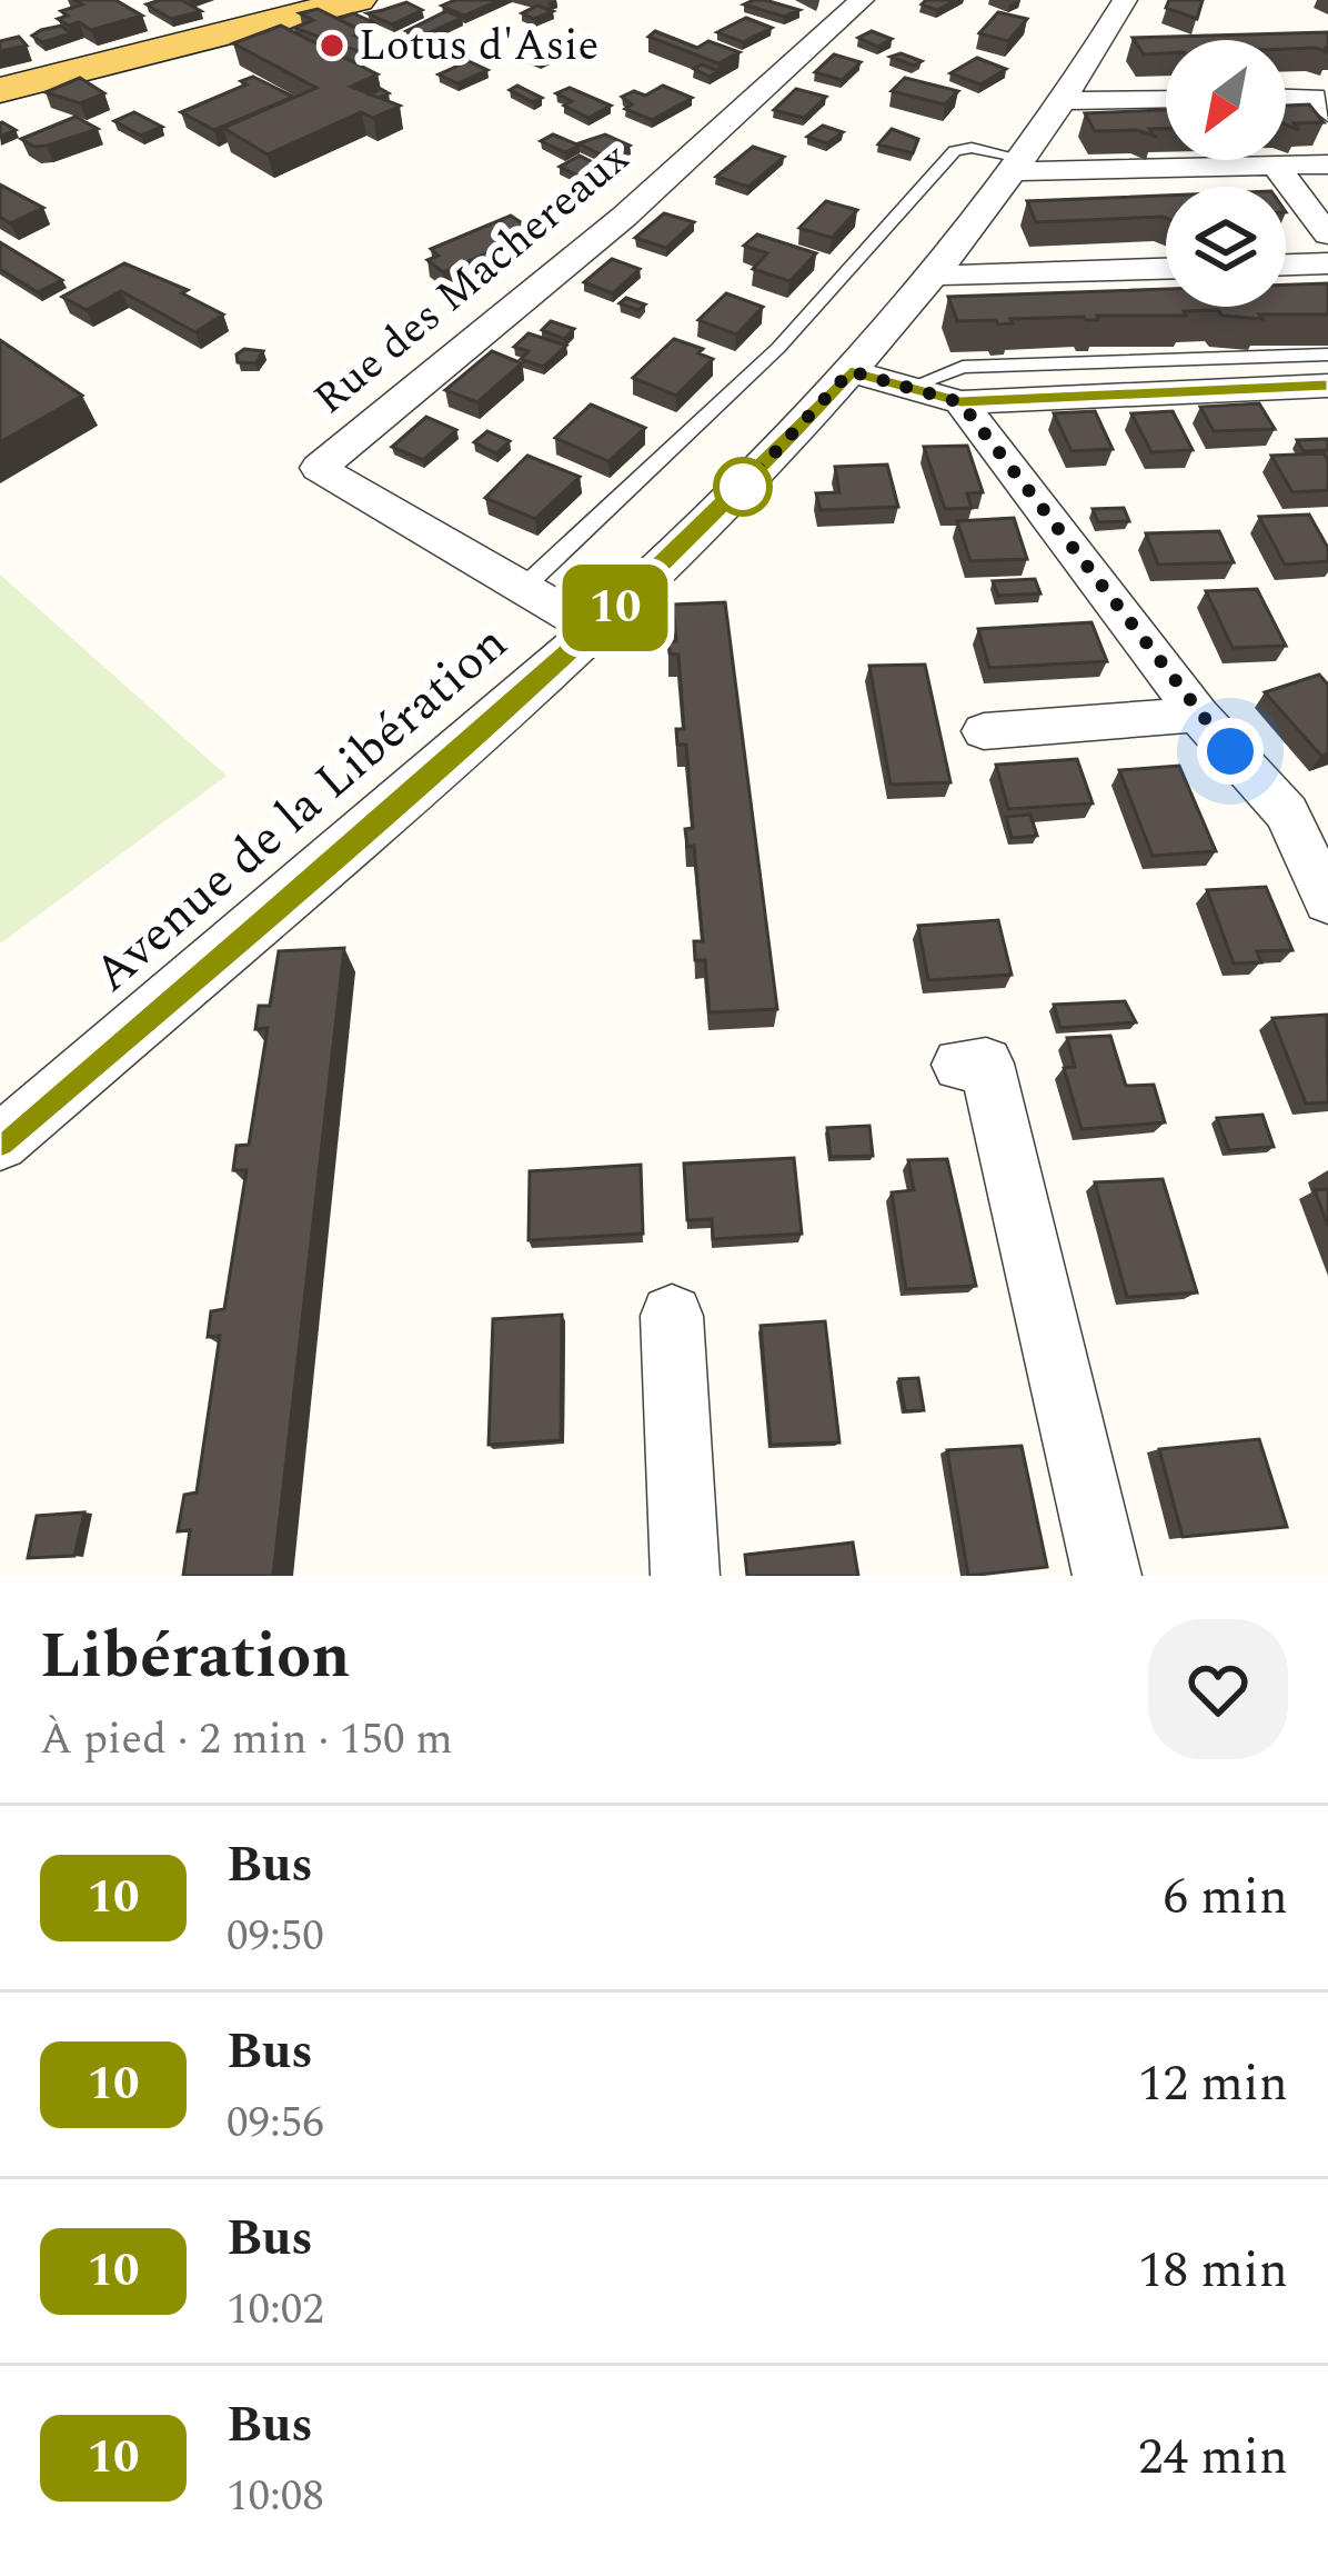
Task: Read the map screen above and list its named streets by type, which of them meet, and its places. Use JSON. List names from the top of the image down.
{
  "streets": {
    "street": ["Rue des Machereaux", "Avenue de la Libération"]
  },
  "crossings": [
    ["Rue des Machereaux", "Avenue de la Libération"]
  ],
  "places": ["Lotus d'Asie"],
  "lines": ["bus line 10"],
  "north": "bottom left",
  "page": {
    "on_map": "10",
    "heading": ["Libération", "À pied · 2 min · 150 m"],
    "list": [
      {
        "mark": "10",
        "name": "Bus",
        "note": "09:50",
        "value": "6 min"
      },
      {
        "mark": "10",
        "name": "Bus",
        "note": "09:56",
        "value": "12 min"
      },
      {
        "mark": "10",
        "name": "Bus",
        "note": "10:02",
        "value": "18 min"
      },
      {
        "mark": "10",
        "name": "Bus",
        "note": "10:08",
        "value": "24 min"
      }
    ]
  }
}
